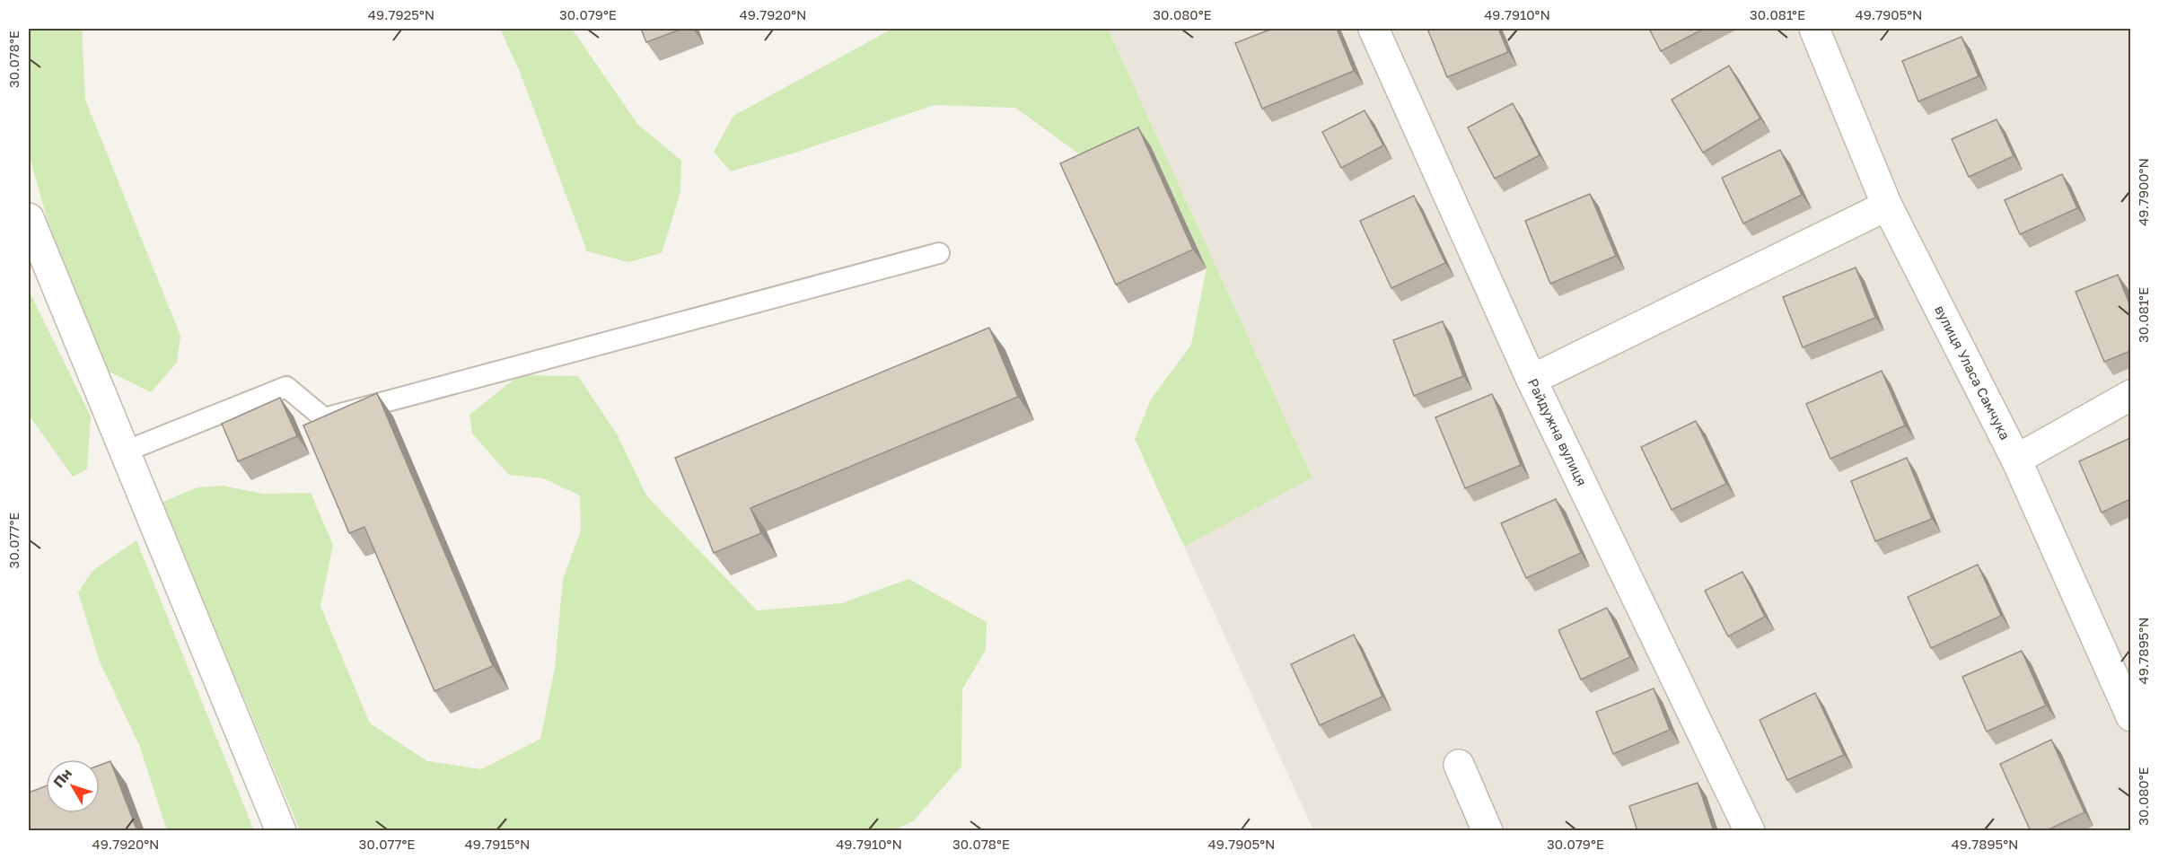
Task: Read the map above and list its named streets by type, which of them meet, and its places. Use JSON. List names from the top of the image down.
{
  "streets": {
    "street": ["вулиця Уласа Самчука", "Райдужна вулиця"]
  },
  "north": "top left",
  "coordinates": [
    "49.7925°N",
    "30.079°E",
    "49.7920°N",
    "30.080°E",
    "49.7910°N",
    "30.081°E",
    "49.7905°N",
    "30.078°E",
    "49.7900°N",
    "30.077°E",
    "49.7895°N",
    "49.7915°N"
  ]
}
